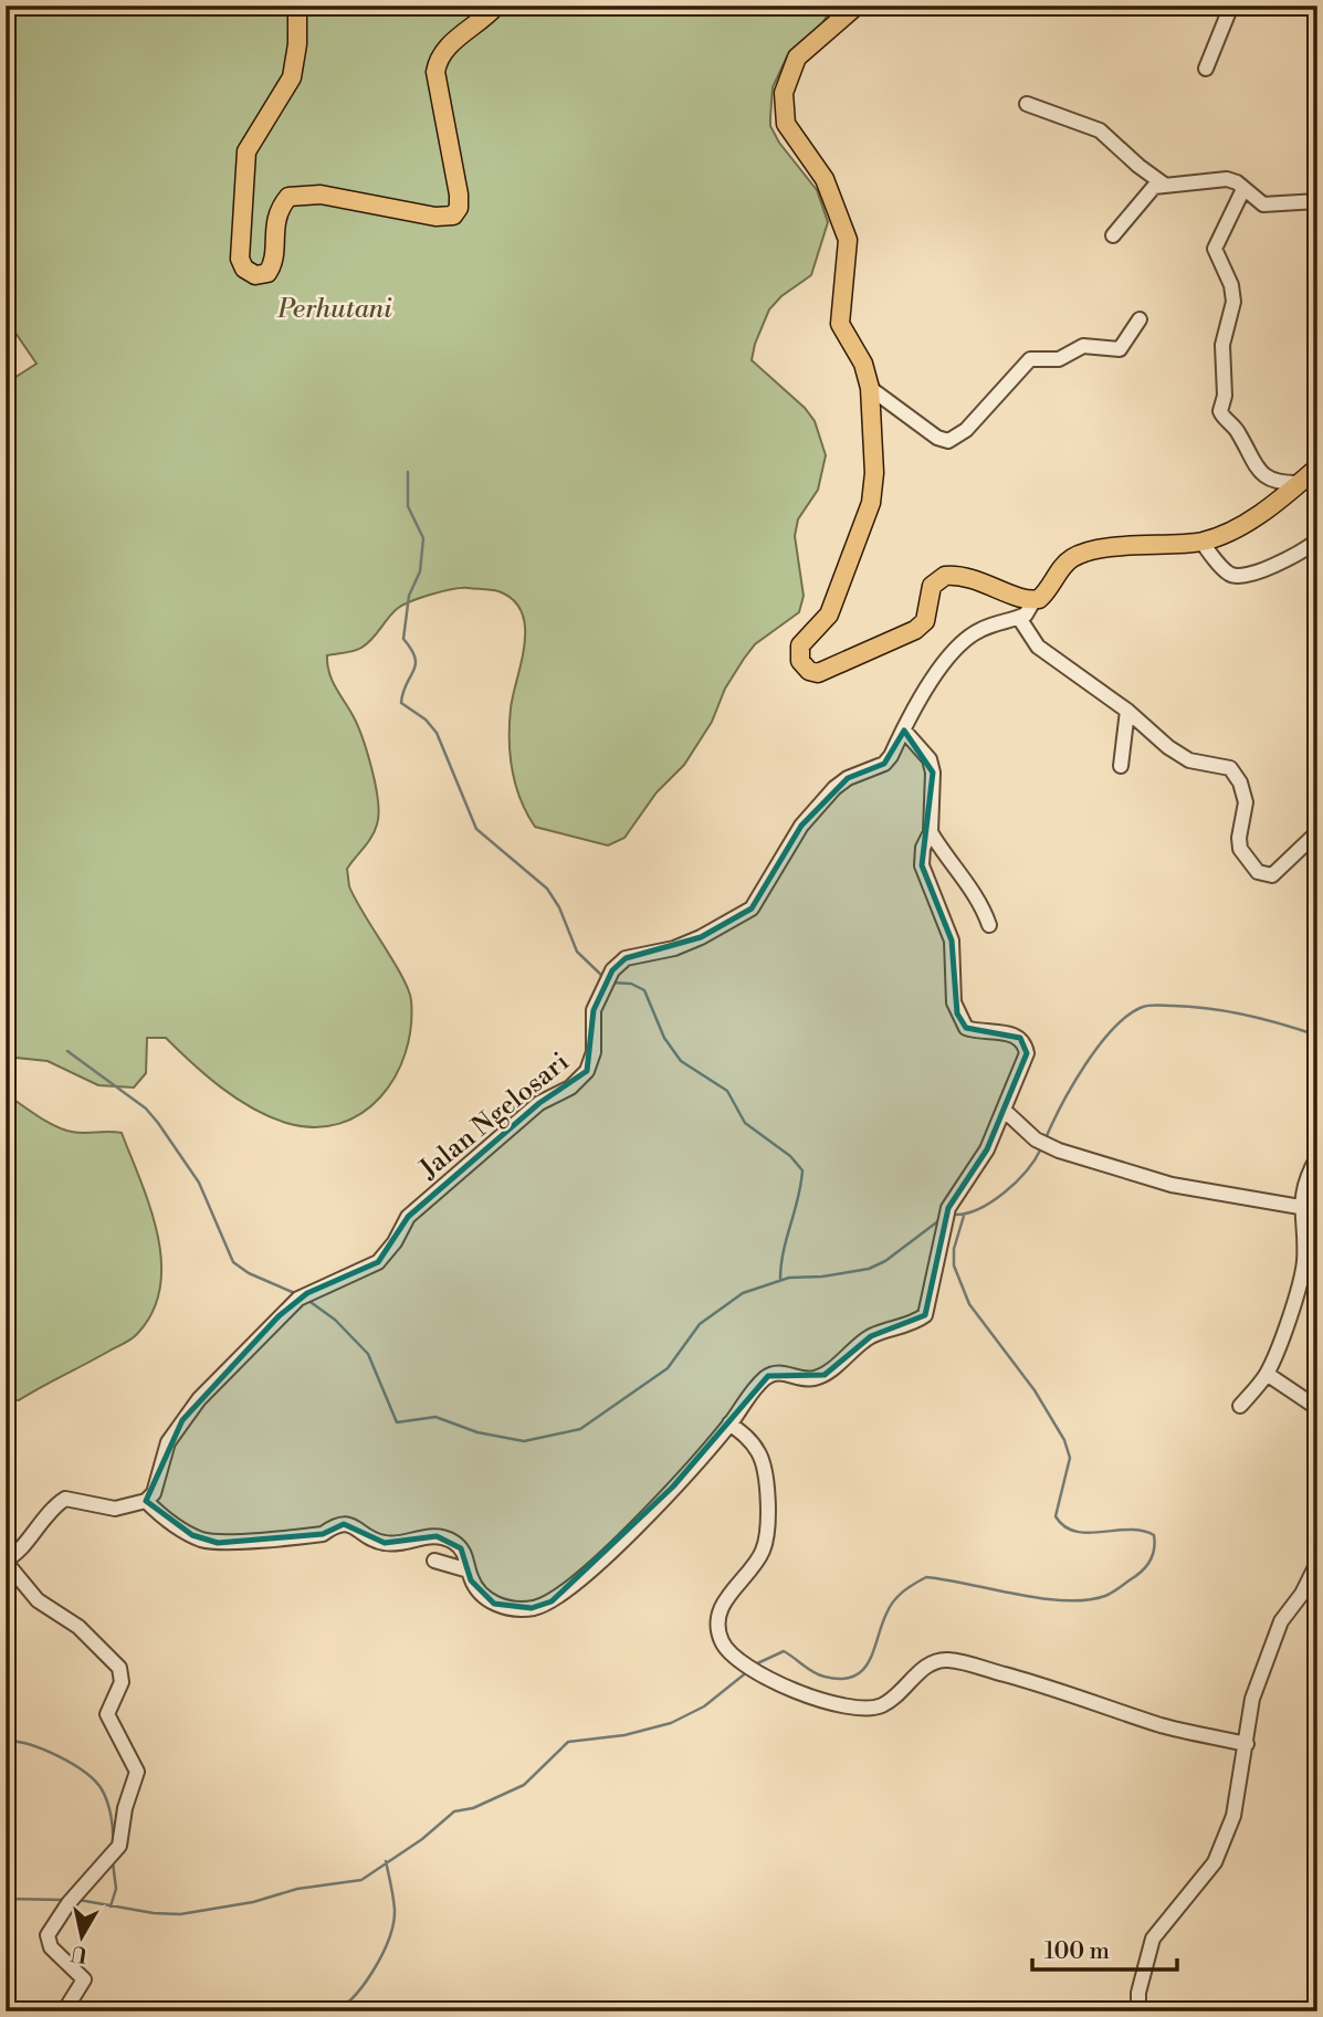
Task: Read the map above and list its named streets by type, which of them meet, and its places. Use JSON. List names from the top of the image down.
{
  "streets": {
    "street": ["Jalan Ngelosari"]
  },
  "parks": ["Perhutani"],
  "scale_bar": "100 m",
  "north": "bottom"
}
